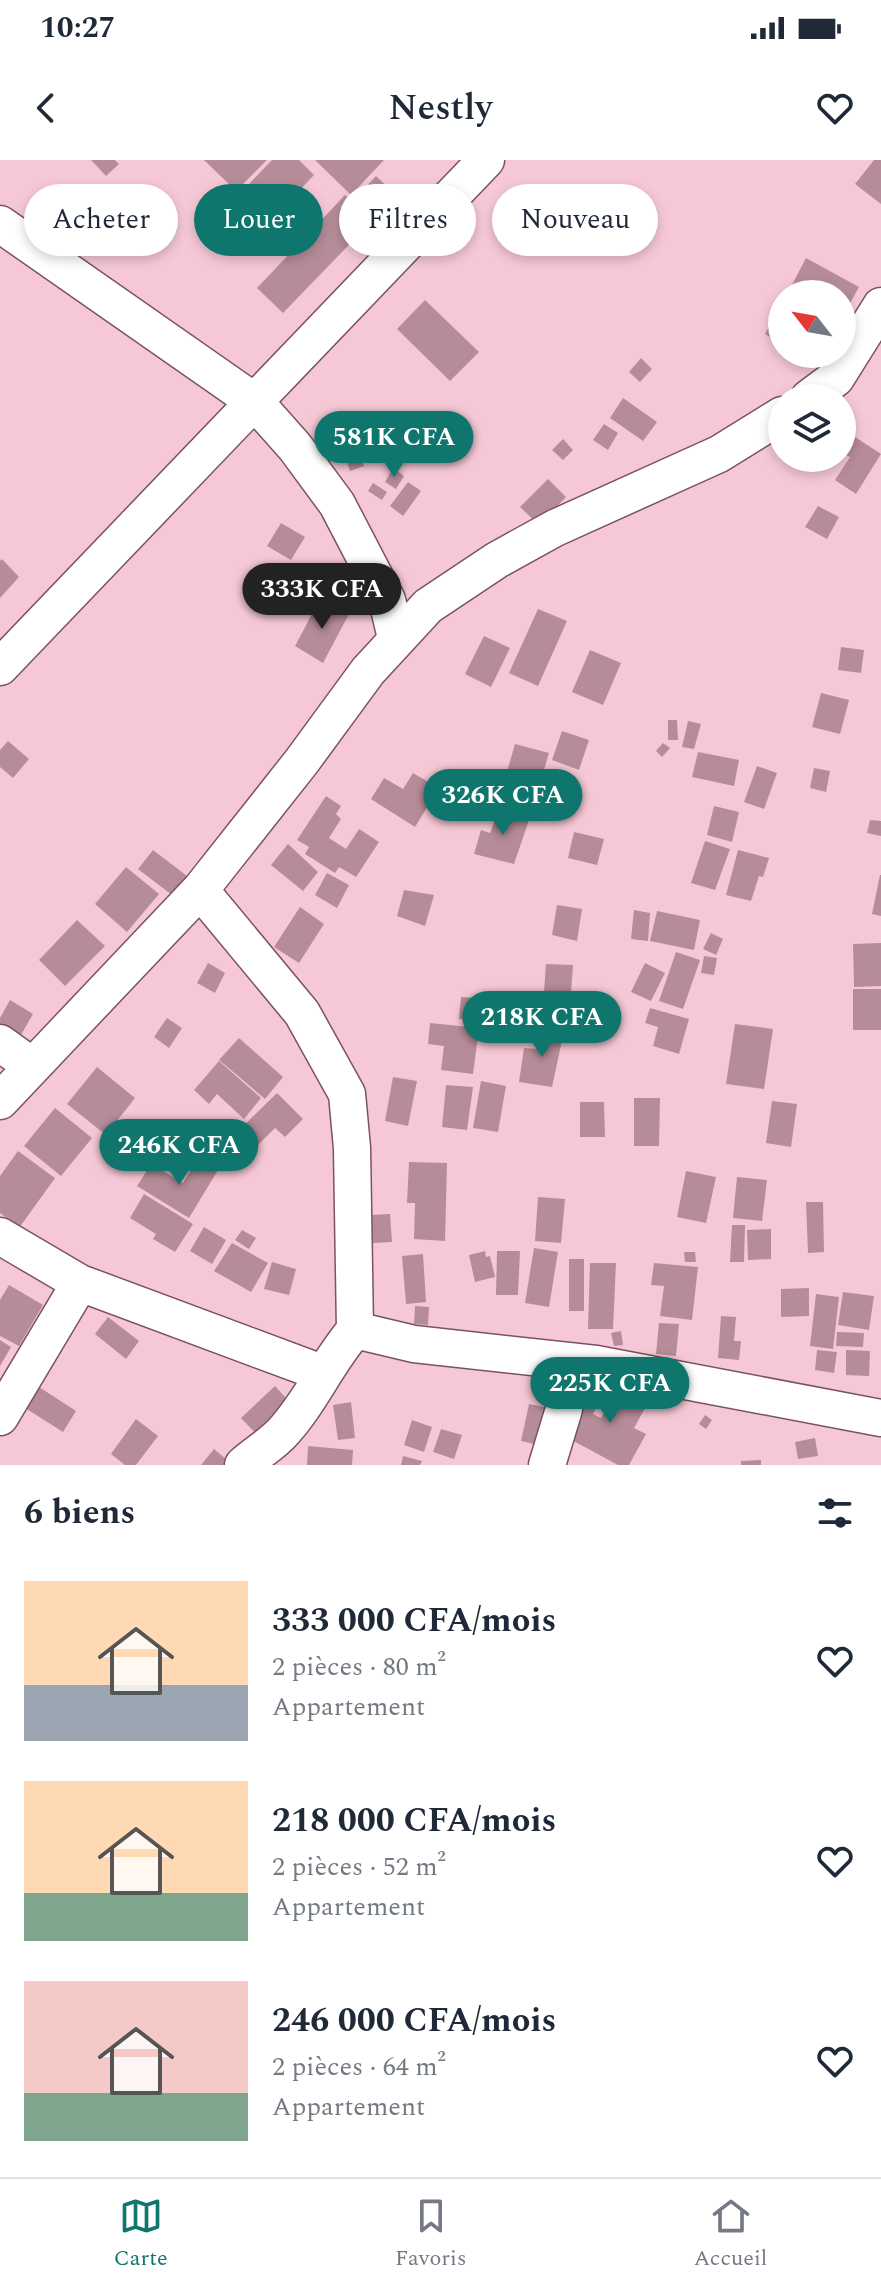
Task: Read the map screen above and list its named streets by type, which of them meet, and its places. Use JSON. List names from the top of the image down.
{
  "north": "top left",
  "page": {
    "status": "10:27",
    "header": "Nestly",
    "chip": [
      "Acheter",
      "Louer",
      "Filtres",
      "Nouveau"
    ],
    "price": [
      "581K CFA",
      "333K CFA",
      "326K CFA",
      "218K CFA",
      "246K CFA",
      "225K CFA"
    ],
    "heading": "6 biens",
    "list": [
      {
        "name": "333 000 CFA/mois",
        "note": "2 pièces · 80 m² · Appartement"
      },
      {
        "name": "218 000 CFA/mois",
        "note": "2 pièces · 52 m² · Appartement"
      },
      {
        "name": "246 000 CFA/mois",
        "note": "2 pièces · 64 m² · Appartement"
      }
    ],
    "tabs": ["Carte", "Favoris", "Accueil"]
  }
}
